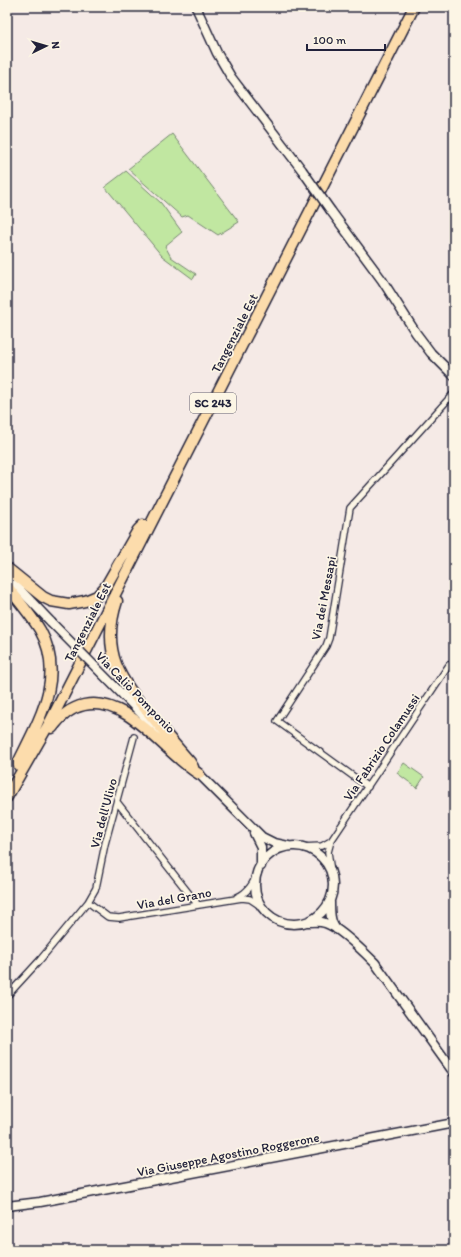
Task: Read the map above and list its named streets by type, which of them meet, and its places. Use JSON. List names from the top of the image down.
{
  "streets": {
    "highway": ["Tangenziale Est", "SC 243"],
    "street": [
      "Via dei Messapi",
      "Via Caliò Pomponio",
      "Via Fabrizio Colamussi",
      "Via dell'Ulivo",
      "Via del Grano",
      "Via Giuseppe Agostino Roggerone"
    ]
  },
  "crossings": [
    ["Via dei Messapi", "Via Fabrizio Colamussi"],
    ["Via dell'Ulivo", "Via del Grano"]
  ],
  "scale_bar": "100 m",
  "north": "right"
}
